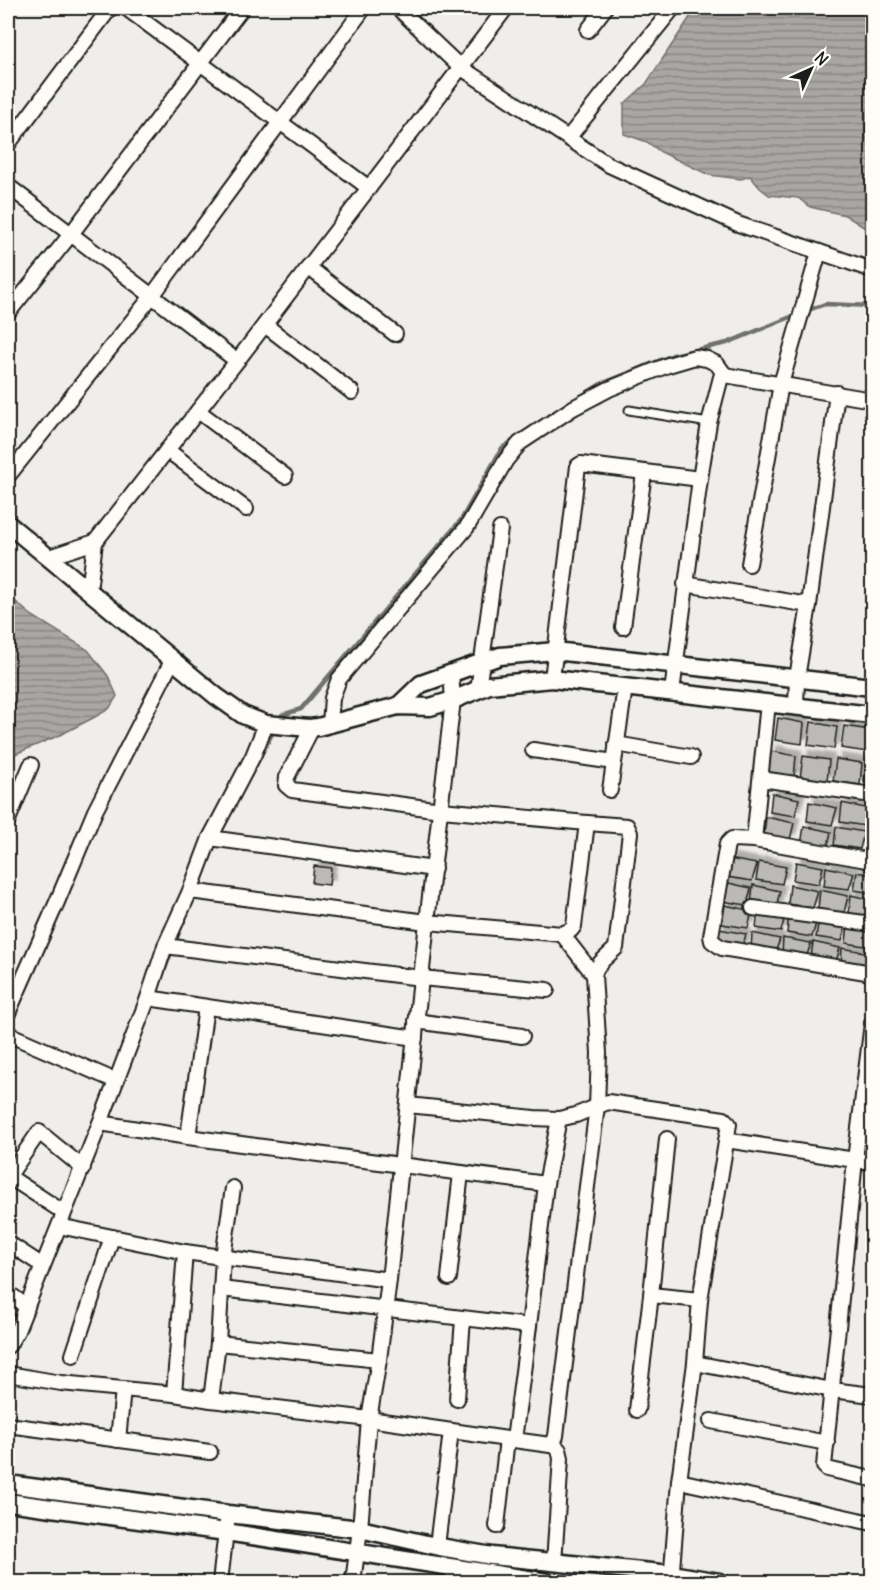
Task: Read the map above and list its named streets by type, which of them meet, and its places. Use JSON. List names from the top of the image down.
{
  "north": "top right"
}
